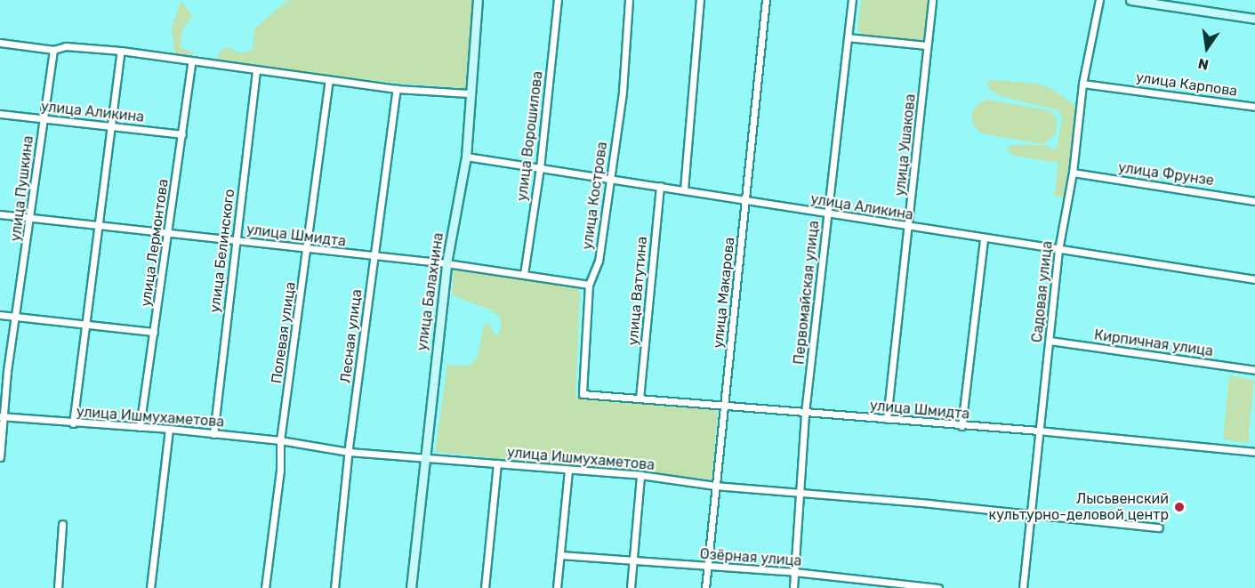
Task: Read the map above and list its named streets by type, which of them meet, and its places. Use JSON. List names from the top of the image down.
{
  "streets": {
    "street": [
      "улица Карпова",
      "улица Аликина",
      "улица Ворошилова",
      "улица Ушакова",
      "улица Фрунзе",
      "улица Пушкина",
      "улица Кострова",
      "улица Шмидта",
      "улица Лермонтова",
      "улица Белинского",
      "улица Ватутина",
      "улица Балахнина",
      "Садовая улица",
      "улица Макарова",
      "Первомайская улица",
      "Полевая улица",
      "Лесная улица",
      "Кирпичная улица",
      "улица Ишмухаметова",
      "Озёрная улица"
    ]
  },
  "crossings": [
    ["улица Карпова", "Садовая улица"],
    ["улица Аликина", "улица Ворошилова"],
    ["улица Аликина", "улица Ушакова"],
    ["улица Аликина", "улица Пушкина"],
    ["улица Аликина", "улица Кострова"],
    ["улица Аликина", "улица Лермонтова"],
    ["улица Аликина", "улица Ватутина"],
    ["улица Аликина", "улица Балахнина"],
    ["улица Аликина", "Садовая улица"],
    ["улица Аликина", "улица Макарова"],
    ["улица Аликина", "Первомайская улица"],
    ["улица Ворошилова", "улица Шмидта"],
    ["улица Ушакова", "улица Шмидта"],
    ["улица Фрунзе", "Садовая улица"],
    ["улица Пушкина", "улица Шмидта"],
    ["улица Пушкина", "улица Ишмухаметова"],
    ["улица Кострова", "улица Шмидта"],
    ["улица Шмидта", "улица Лермонтова"],
    ["улица Шмидта", "улица Белинского"],
    ["улица Шмидта", "улица Ватутина"],
    ["улица Шмидта", "улица Балахнина"],
    ["улица Шмидта", "Садовая улица"],
    ["улица Шмидта", "улица Макарова"],
    ["улица Шмидта", "Первомайская улица"],
    ["улица Шмидта", "Полевая улица"],
    ["улица Шмидта", "Лесная улица"],
    ["улица Лермонтова", "улица Ишмухаметова"],
    ["улица Белинского", "улица Ишмухаметова"],
    ["улица Балахнина", "улица Ишмухаметова"],
    ["Садовая улица", "Кирпичная улица"],
    ["Садовая улица", "улица Ишмухаметова"],
    ["улица Макарова", "улица Ишмухаметова"],
    ["улица Макарова", "Озёрная улица"],
    ["Первомайская улица", "улица Ишмухаметова"],
    ["Первомайская улица", "Озёрная улица"],
    ["Полевая улица", "улица Ишмухаметова"],
    ["Лесная улица", "улица Ишмухаметова"]
  ],
  "places": ["Лысьвенский культурно-деловой центр"],
  "north": "bottom"
}
